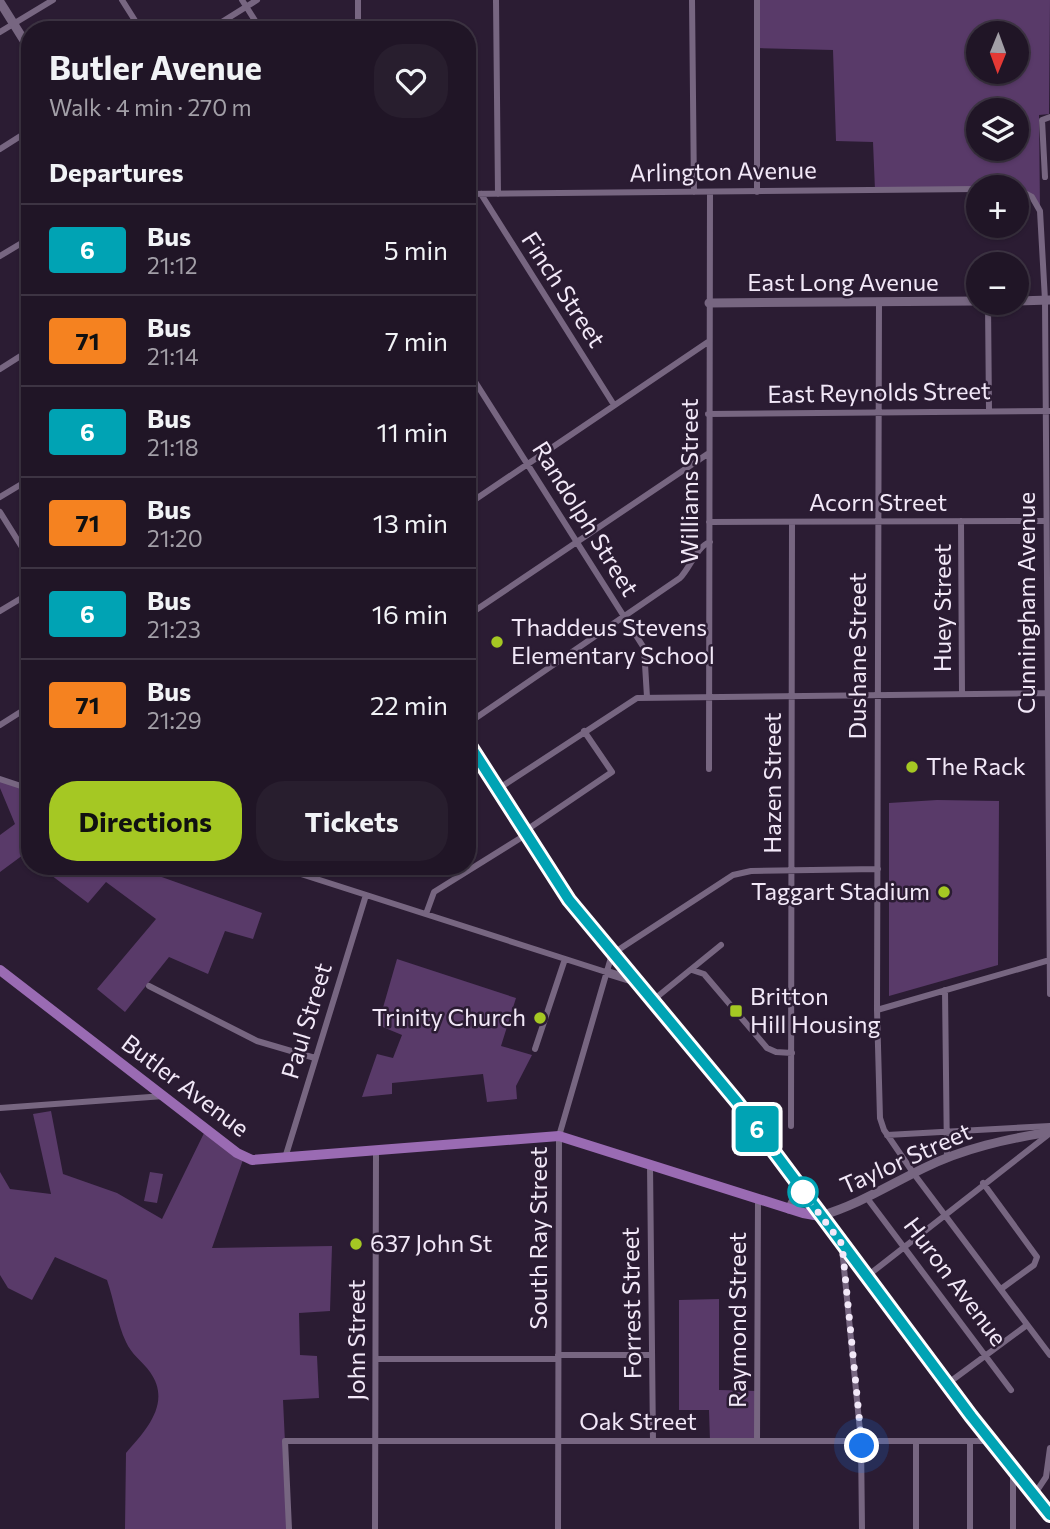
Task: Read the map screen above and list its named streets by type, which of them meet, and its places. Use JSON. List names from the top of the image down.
{
  "streets": {
    "main road": ["East Long Avenue", "Butler Avenue", "Taylor Street"],
    "street": [
      "Arlington Avenue",
      "Finch Street",
      "East Reynolds Street",
      "Williams Street",
      "Acorn Street",
      "Randolph Street",
      "Cunningham Avenue",
      "Huey Street",
      "Dushane Street",
      "Hazen Street",
      "Paul Street",
      "South Ray Street",
      "Huron Avenue",
      "Forrest Street",
      "Raymond Street",
      "John Street",
      "Oak Street"
    ]
  },
  "crossings": [
    ["Arlington Avenue", "Finch Street"],
    ["Arlington Avenue", "Williams Street"],
    ["East Long Avenue", "Williams Street"],
    ["East Long Avenue", "Dushane Street"],
    ["East Reynolds Street", "Williams Street"],
    ["East Reynolds Street", "Cunningham Avenue"],
    ["East Reynolds Street", "Dushane Street"],
    ["Williams Street", "Acorn Street"],
    ["Acorn Street", "Cunningham Avenue"],
    ["Acorn Street", "Huey Street"],
    ["Acorn Street", "Dushane Street"],
    ["Acorn Street", "Hazen Street"],
    ["Dushane Street", "Taylor Street"],
    ["Paul Street", "Butler Avenue"],
    ["Butler Avenue", "Taylor Street"],
    ["Butler Avenue", "South Ray Street"],
    ["Butler Avenue", "Forrest Street"],
    ["Butler Avenue", "Raymond Street"],
    ["Butler Avenue", "John Street"],
    ["Taylor Street", "Huron Avenue"],
    ["South Ray Street", "Oak Street"],
    ["Forrest Street", "Oak Street"],
    ["Raymond Street", "Oak Street"],
    ["John Street", "Oak Street"]
  ],
  "places": {
    "other": [
      "Thaddeus Stevens Elementary School",
      "The Rack",
      "Taggart Stadium",
      "Trinity Church",
      "637 John St"
    ],
    "transit": ["Britton Hill Housing"]
  },
  "lines": ["bus line 6"],
  "north": "bottom",
  "page": {
    "on_map": "6",
    "map_buttons": ["+", "−"],
    "heading": [
      ["Butler Avenue", "Walk · 4 min · 270 m"],
      "Departures"
    ],
    "list": [
      {
        "mark": "6",
        "name": "Bus",
        "note": "21:12",
        "value": "5 min"
      },
      {
        "mark": "71",
        "name": "Bus",
        "note": "21:14",
        "value": "7 min"
      },
      {
        "mark": "6",
        "name": "Bus",
        "note": "21:18",
        "value": "11 min"
      },
      {
        "mark": "71",
        "name": "Bus",
        "note": "21:20",
        "value": "13 min"
      },
      {
        "mark": "6",
        "name": "Bus",
        "note": "21:23",
        "value": "16 min"
      },
      {
        "mark": "71",
        "name": "Bus",
        "note": "21:29",
        "value": "22 min"
      }
    ],
    "buttons": ["Directions", "Tickets"]
  }
}
